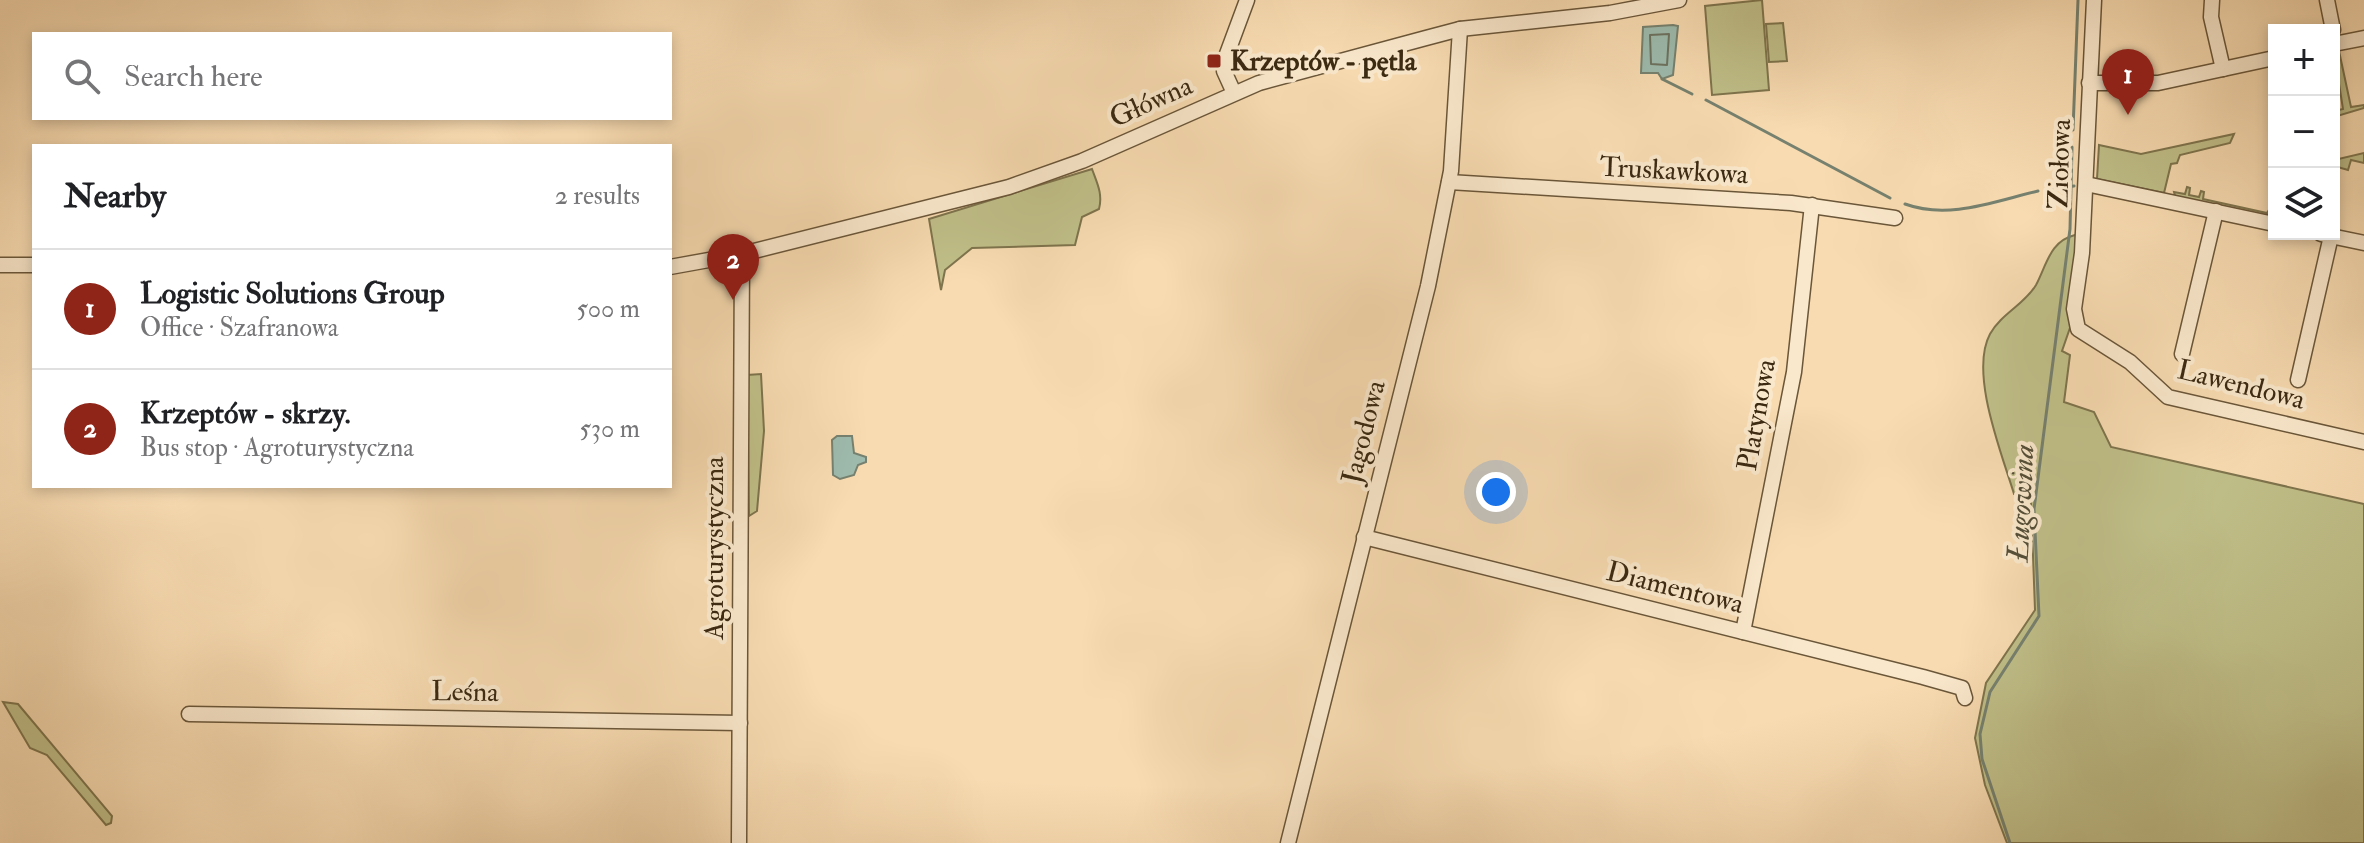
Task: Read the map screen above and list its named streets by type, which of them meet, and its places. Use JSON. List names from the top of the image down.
{
  "streets": {
    "street": [
      "Główna",
      "Ziołowa",
      "Truskawkowa",
      "Lawendowa",
      "Platynowa",
      "Jagodowa",
      "Agroturystyczna",
      "Diamentowa",
      "Leśna"
    ]
  },
  "crossings": [
    ["Główna", "Jagodowa"],
    ["Główna", "Agroturystyczna"],
    ["Ziołowa", "Lawendowa"],
    ["Truskawkowa", "Platynowa"],
    ["Truskawkowa", "Jagodowa"],
    ["Platynowa", "Diamentowa"],
    ["Jagodowa", "Diamentowa"],
    ["Agroturystyczna", "Leśna"]
  ],
  "water": ["Ługowina"],
  "places": {
    "transit": ["Krzeptów - pętla"]
  },
  "page": {
    "map_buttons": ["+", "−"],
    "search": "Search here",
    "pins": ["1", "2"],
    "heading": ["Nearby", "2 results"],
    "list": [
      {
        "mark": "1",
        "name": "Logistic Solutions Group",
        "note": "Office · Szafranowa",
        "value": "500 m"
      },
      {
        "mark": "2",
        "name": "Krzeptów - skrzy.",
        "note": "Bus stop · Agroturystyczna",
        "value": "530 m"
      }
    ]
  }
}
